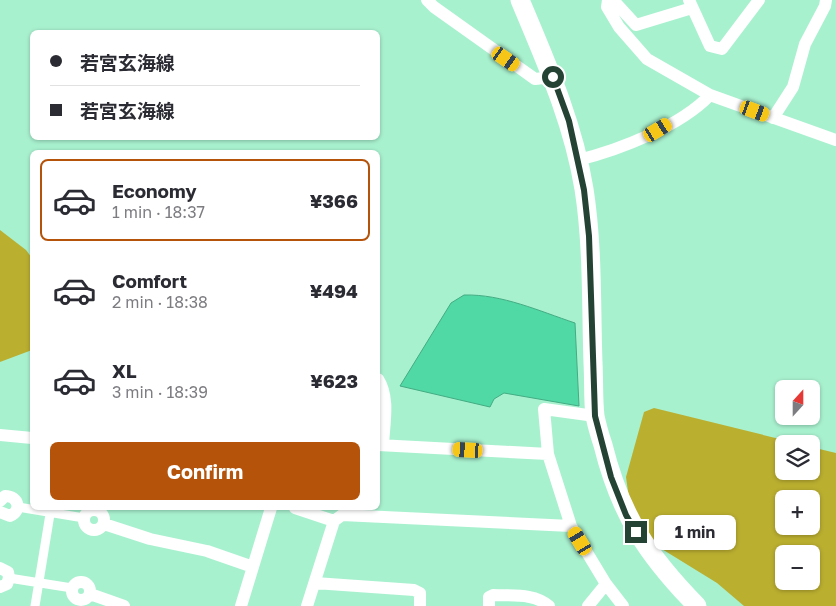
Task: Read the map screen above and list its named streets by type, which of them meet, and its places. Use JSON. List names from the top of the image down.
{
  "north": "top",
  "page": {
    "banner": ["若宮玄海線", "若宮玄海線"],
    "list": [
      {
        "name": "Economy",
        "note": "1 min · 18:37",
        "value": "¥366"
      },
      {
        "name": "Comfort",
        "note": "2 min · 18:38",
        "value": "¥494"
      },
      {
        "name": "XL",
        "note": "3 min · 18:39",
        "value": "¥623"
      }
    ],
    "map_buttons": ["+", "−"],
    "buttons": "Confirm",
    "bubble": "1 min"
  }
}
